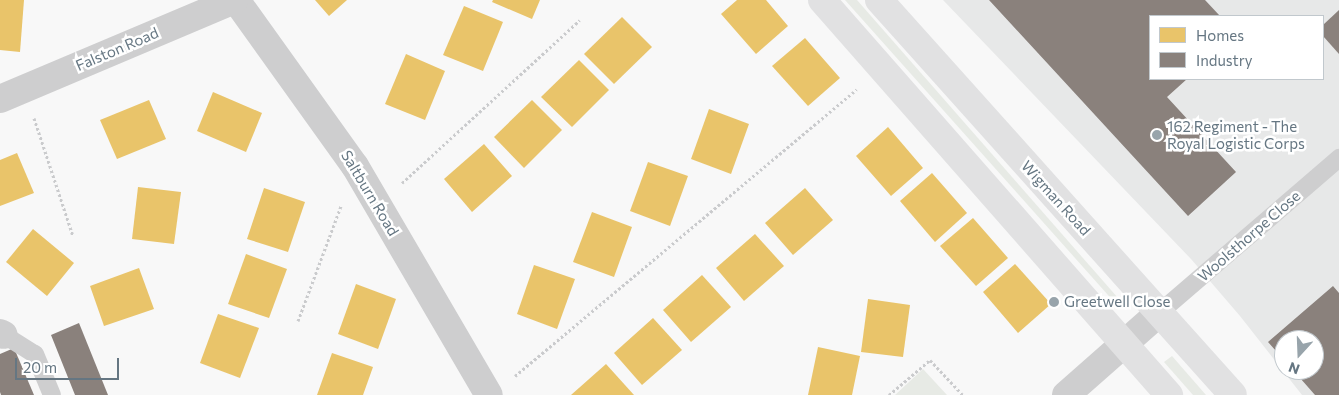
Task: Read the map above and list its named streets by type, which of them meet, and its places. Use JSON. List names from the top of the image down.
{
  "streets": {
    "street": ["Falston Road", "Saltburn Road", "Wigman Road"],
    "lane": ["Woolsthorpe Close"]
  },
  "crossings": [
    ["Falston Road", "Saltburn Road"],
    ["Wigman Road", "Woolsthorpe Close"]
  ],
  "places": ["162 Regiment - The Royal Logistic Corps", "Greetwell Close"],
  "legend": ["Homes", "Industry"],
  "scale_bar": "20 m",
  "north": "bottom"
}
